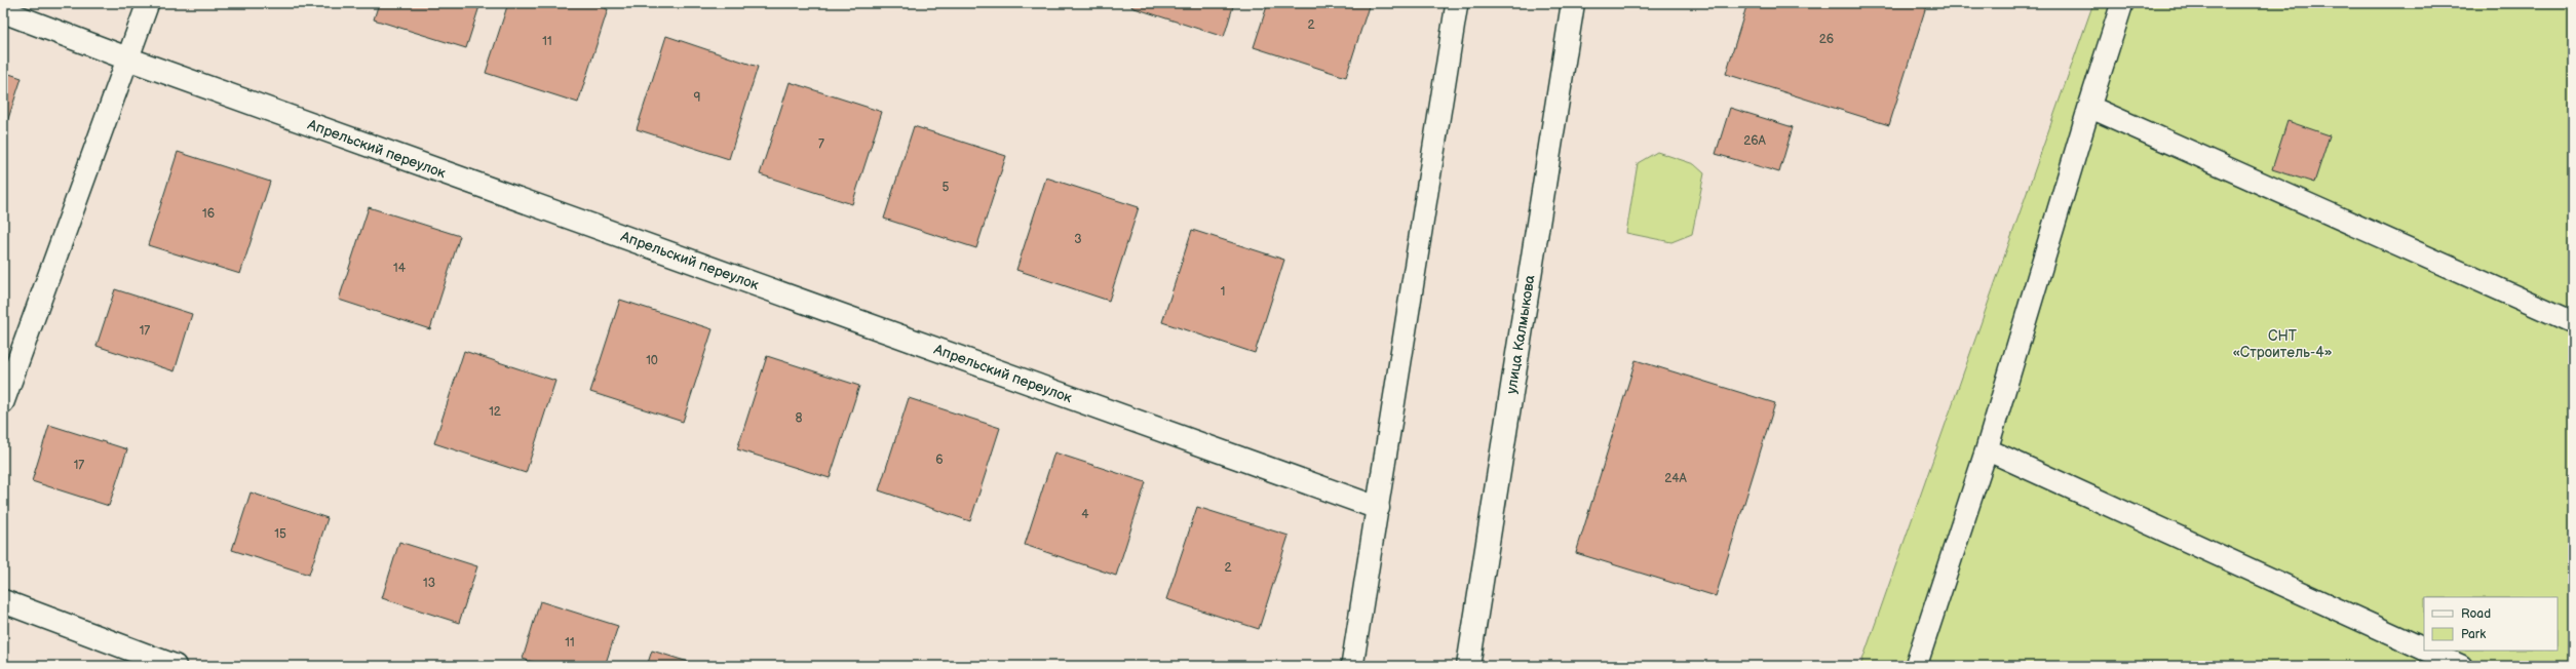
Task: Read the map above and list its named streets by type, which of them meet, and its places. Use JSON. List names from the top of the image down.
{
  "streets": {
    "street": ["Апрельский переулок", "улица Калмыкова"]
  },
  "parks": ["СНТ «Строитель-4»"],
  "house_numbers": [
    "2",
    "26",
    "11",
    "9",
    "26А",
    "7",
    "5",
    "16",
    "3",
    "14",
    "1",
    "17",
    "10",
    "12",
    "8",
    "6",
    "17",
    "24А",
    "4",
    "15",
    "2",
    "13",
    "11"
  ],
  "legend": ["Road", "Park"]
}
